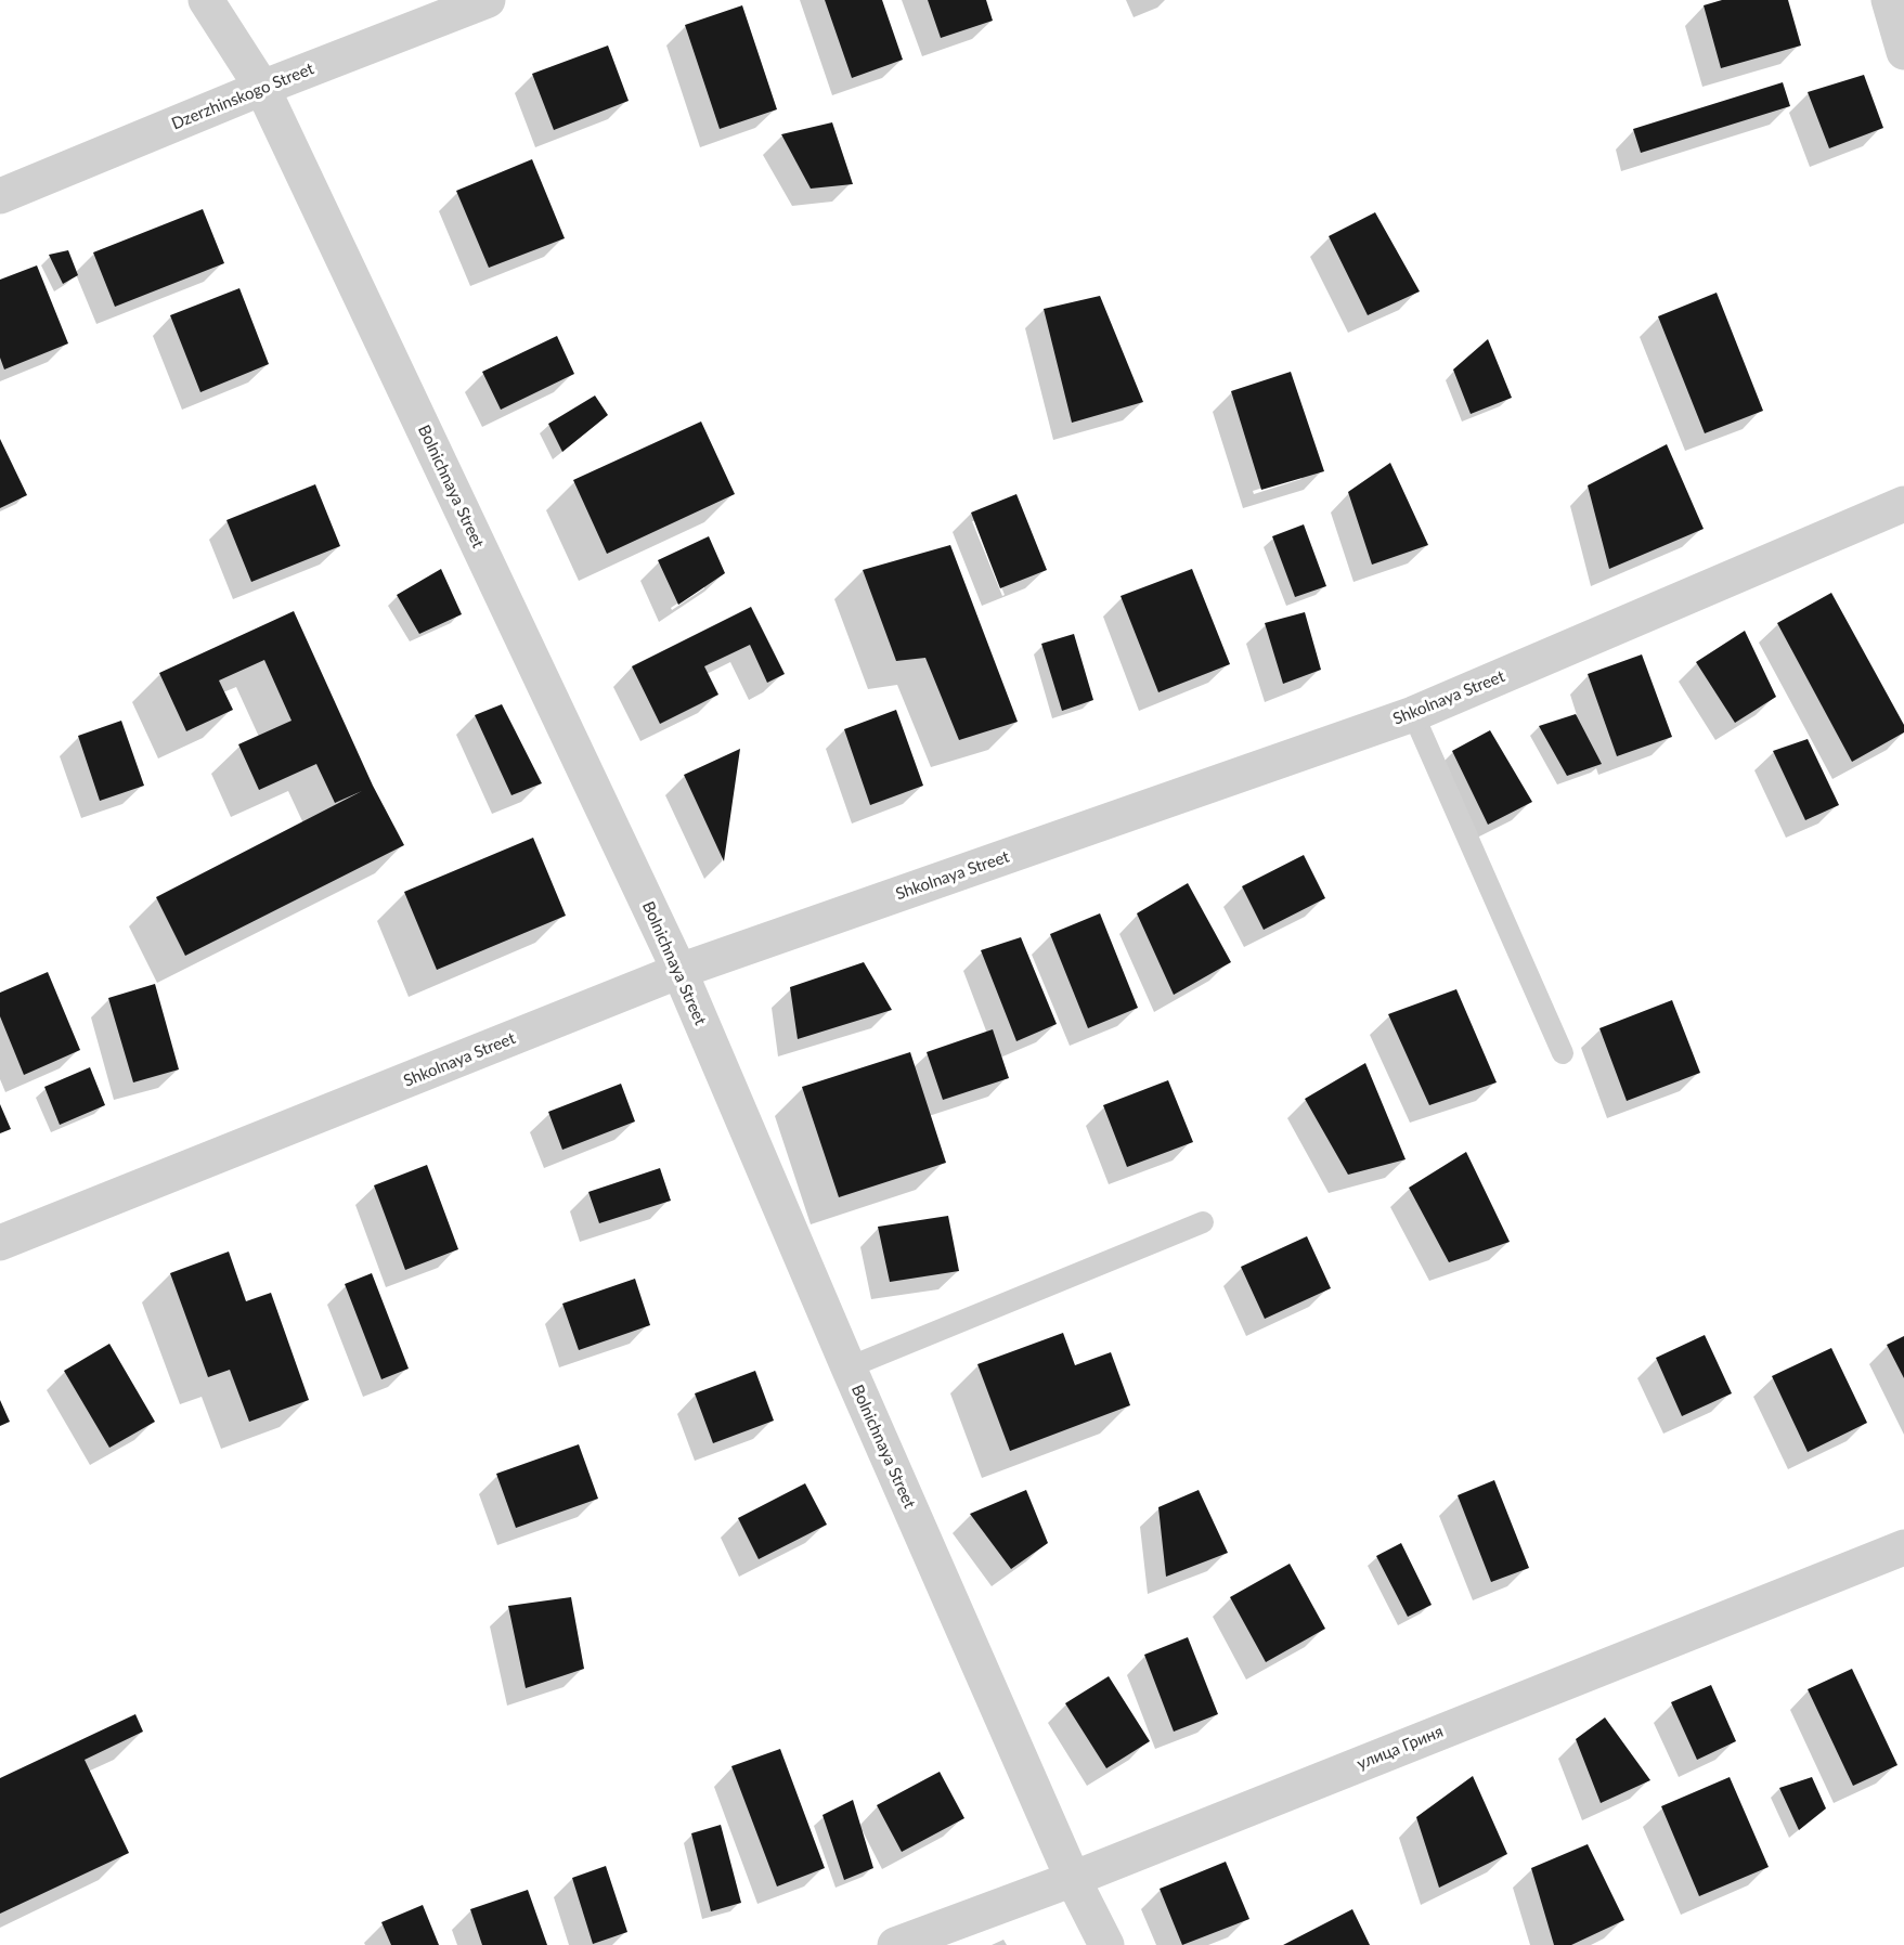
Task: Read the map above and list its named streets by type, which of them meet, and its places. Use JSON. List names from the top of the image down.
{
  "streets": {
    "street": [
      "Dzerzhinskogo Street",
      "Bolnichnaya Street",
      "Shkolnaya Street",
      "улица Гриня"
    ]
  },
  "crossings": [
    ["Dzerzhinskogo Street", "Bolnichnaya Street"],
    ["Bolnichnaya Street", "Shkolnaya Street"],
    ["Bolnichnaya Street", "улица Гриня"]
  ]
}
